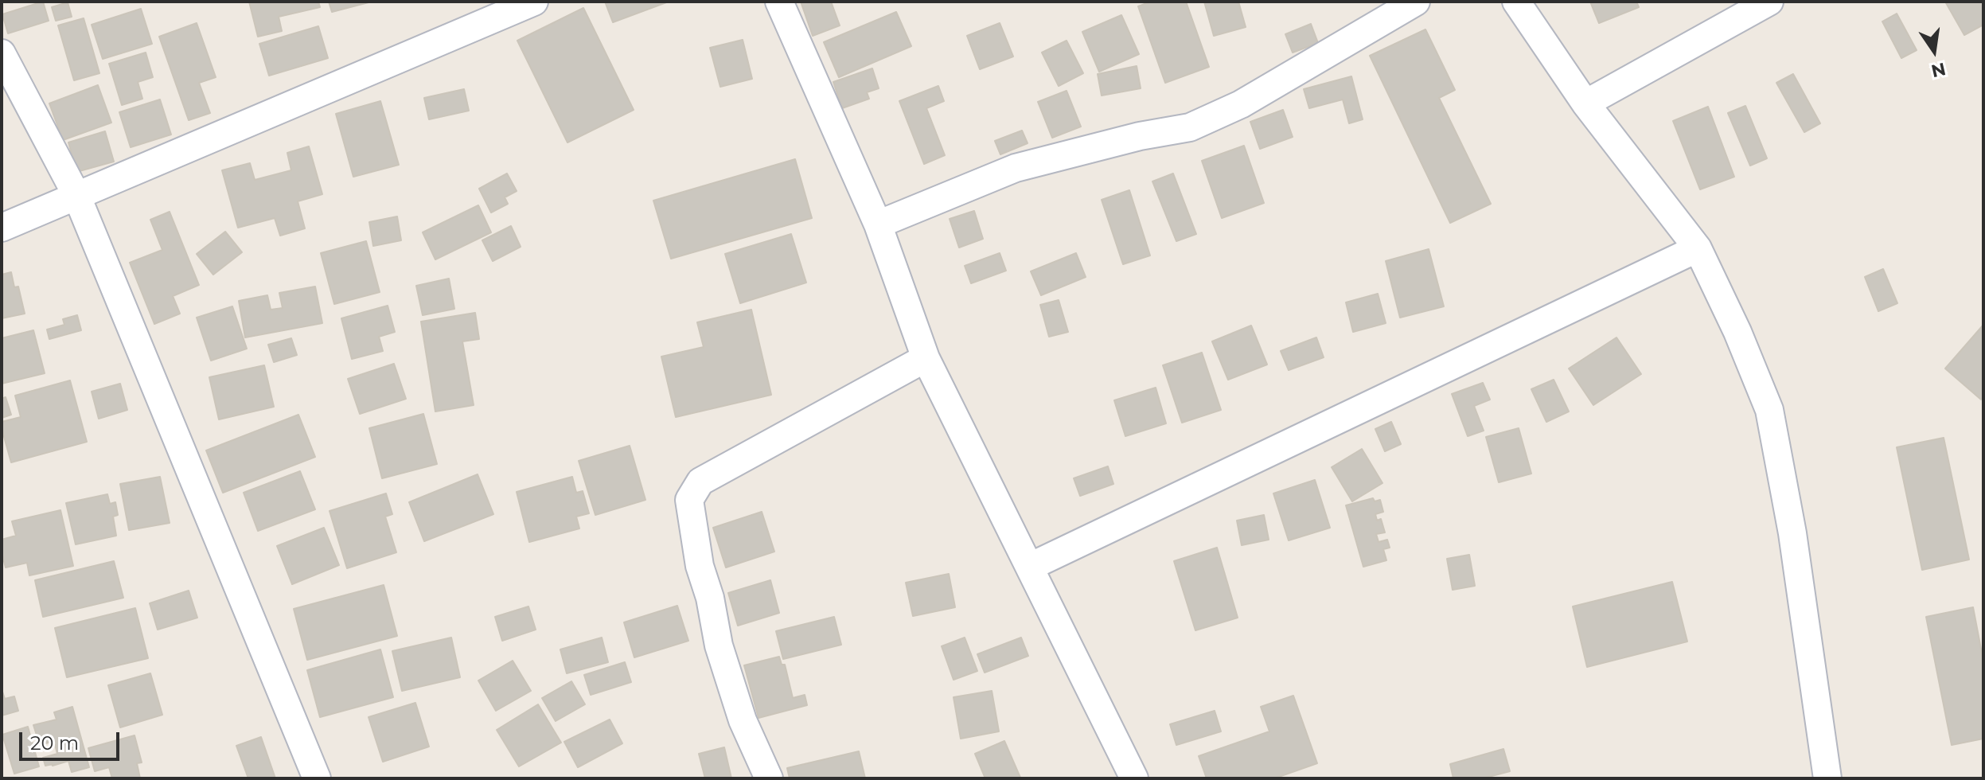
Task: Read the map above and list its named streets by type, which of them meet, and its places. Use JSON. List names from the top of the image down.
{
  "scale_bar": "20 m",
  "north": "bottom"
}
